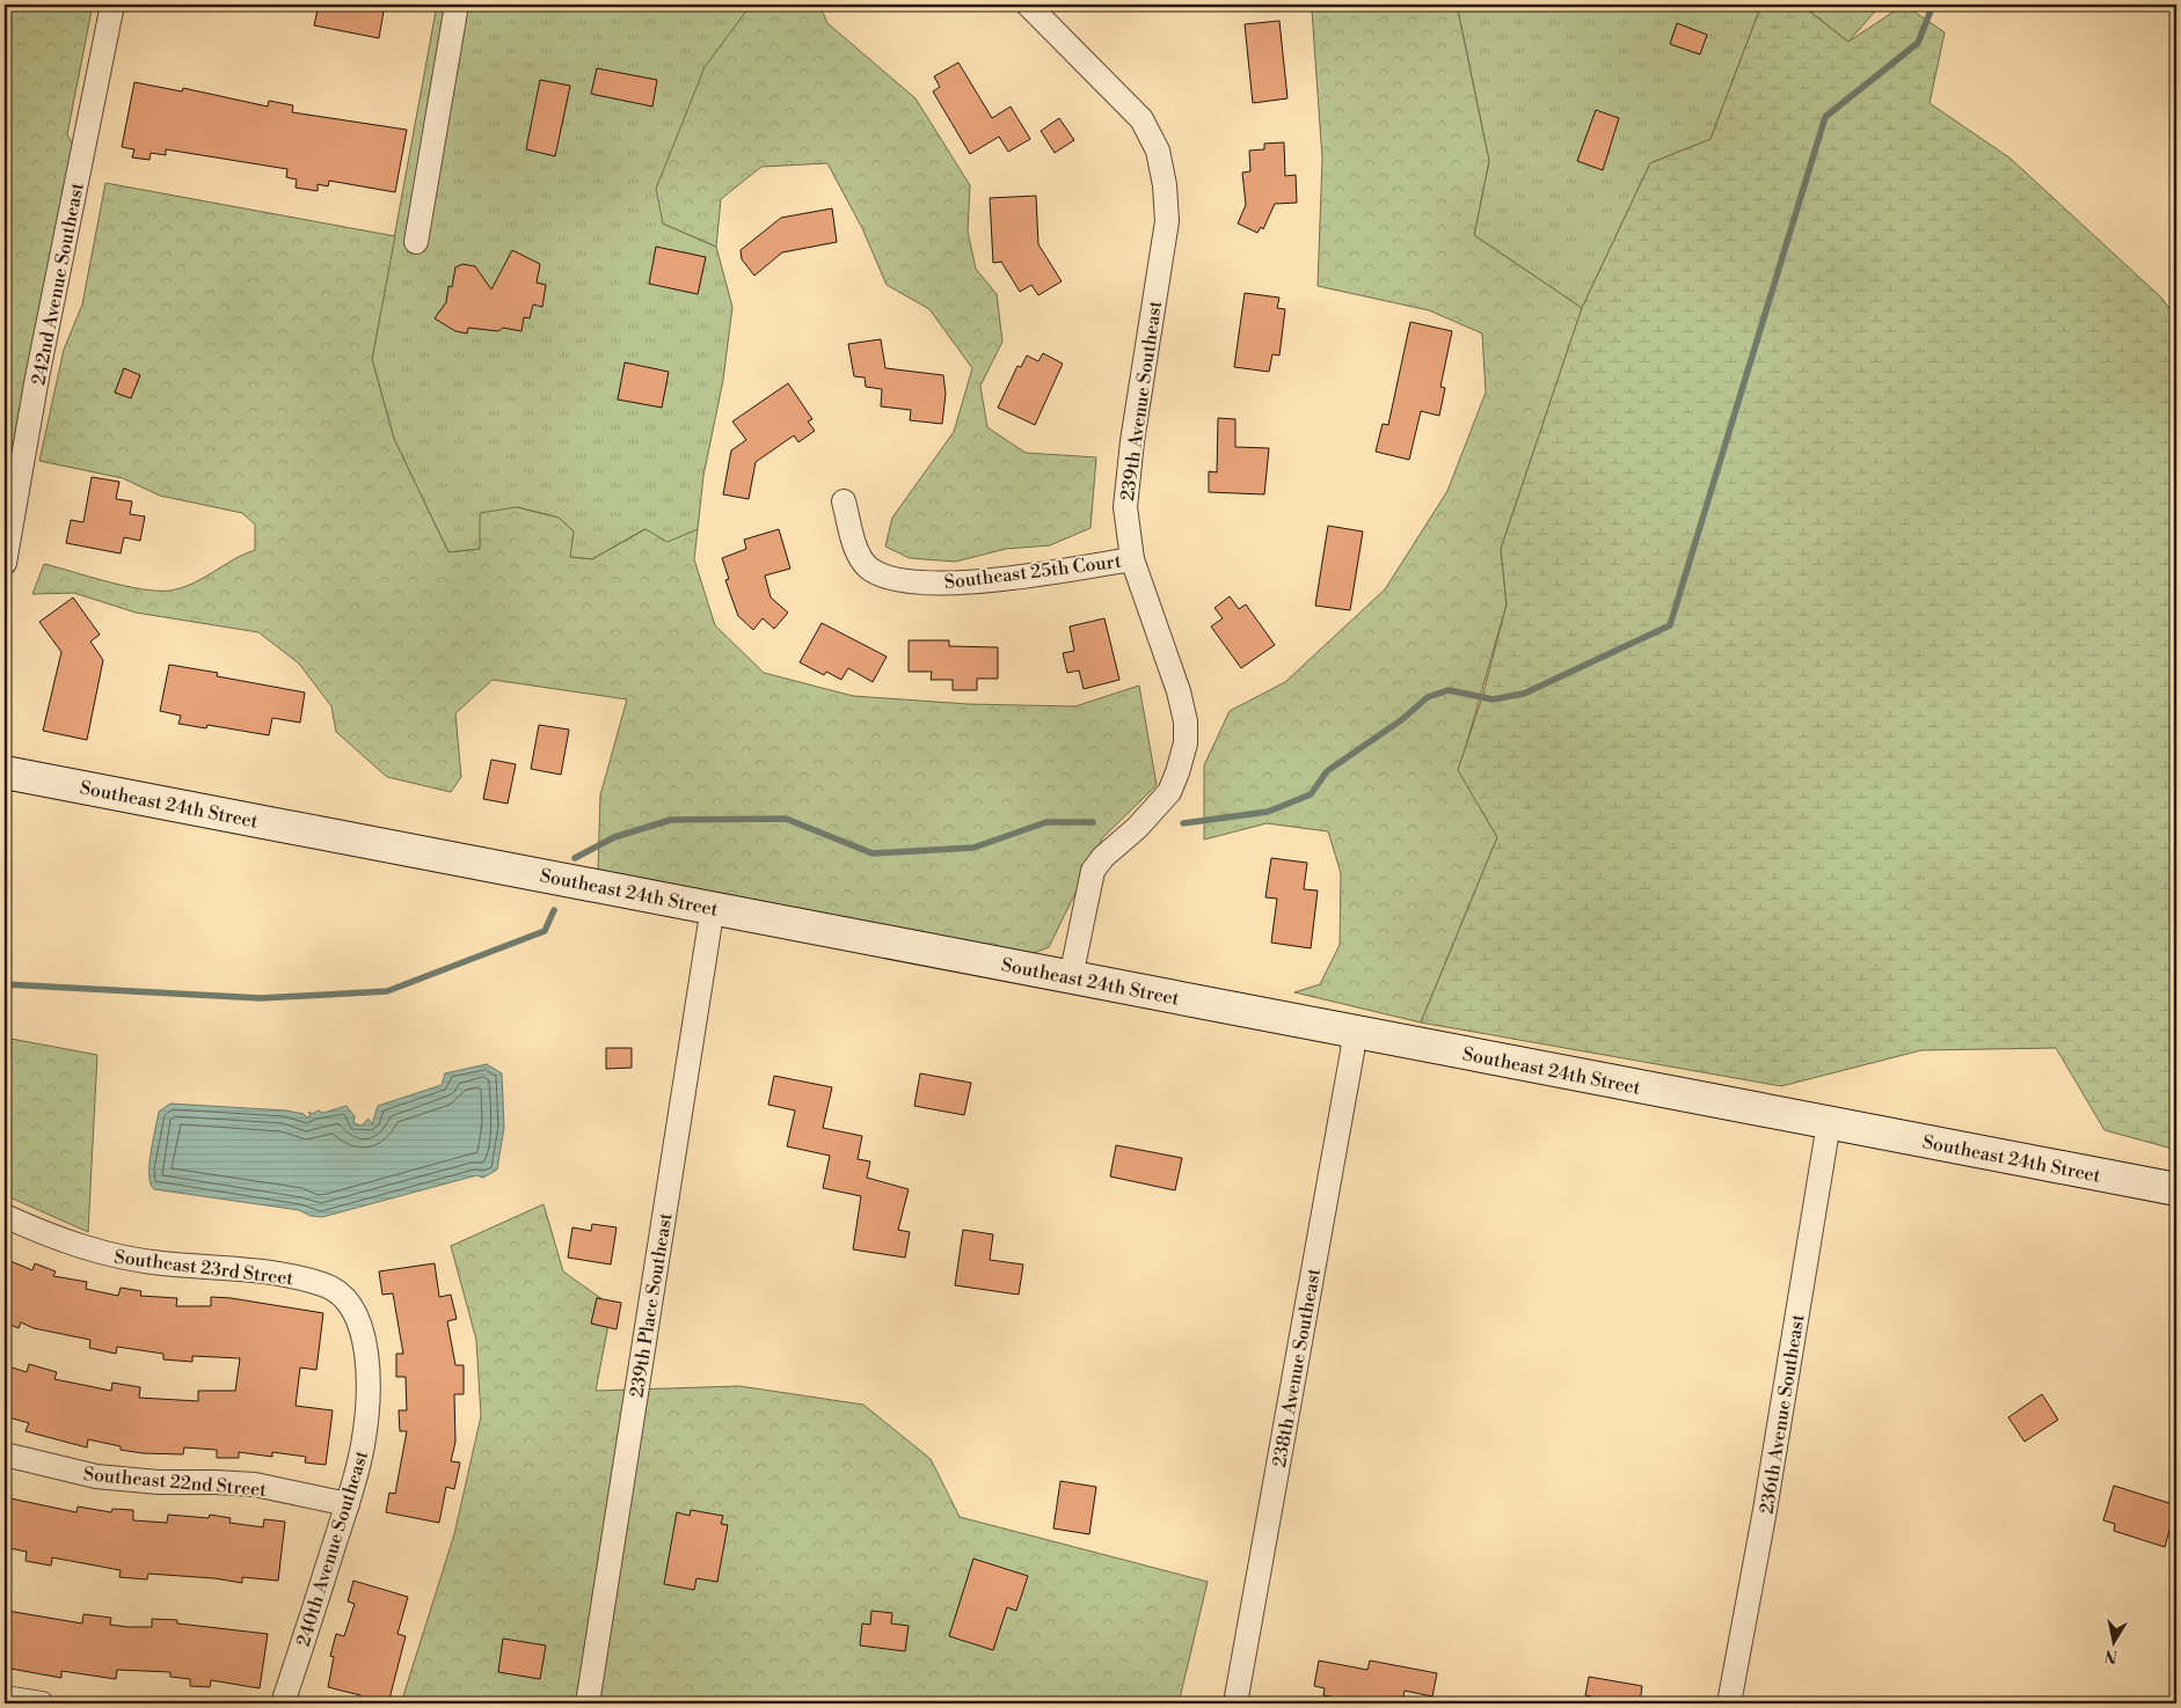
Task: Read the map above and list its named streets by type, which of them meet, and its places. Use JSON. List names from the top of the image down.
{
  "streets": {
    "street": [
      "242nd Avenue Southeast",
      "239th Avenue Southeast",
      "Southeast 25th Court",
      "Southeast 24th Street",
      "Southeast 23rd Street",
      "239th Place Southeast",
      "238th Avenue Southeast",
      "236th Avenue Southeast",
      "Southeast 22nd Street",
      "240th Avenue Southeast"
    ]
  },
  "crossings": [
    ["239th Avenue Southeast", "Southeast 25th Court"],
    ["239th Avenue Southeast", "Southeast 24th Street"],
    ["Southeast 24th Street", "239th Place Southeast"],
    ["Southeast 24th Street", "238th Avenue Southeast"],
    ["Southeast 24th Street", "236th Avenue Southeast"],
    ["Southeast 23rd Street", "240th Avenue Southeast"],
    ["Southeast 22nd Street", "240th Avenue Southeast"]
  ],
  "north": "bottom"
}
